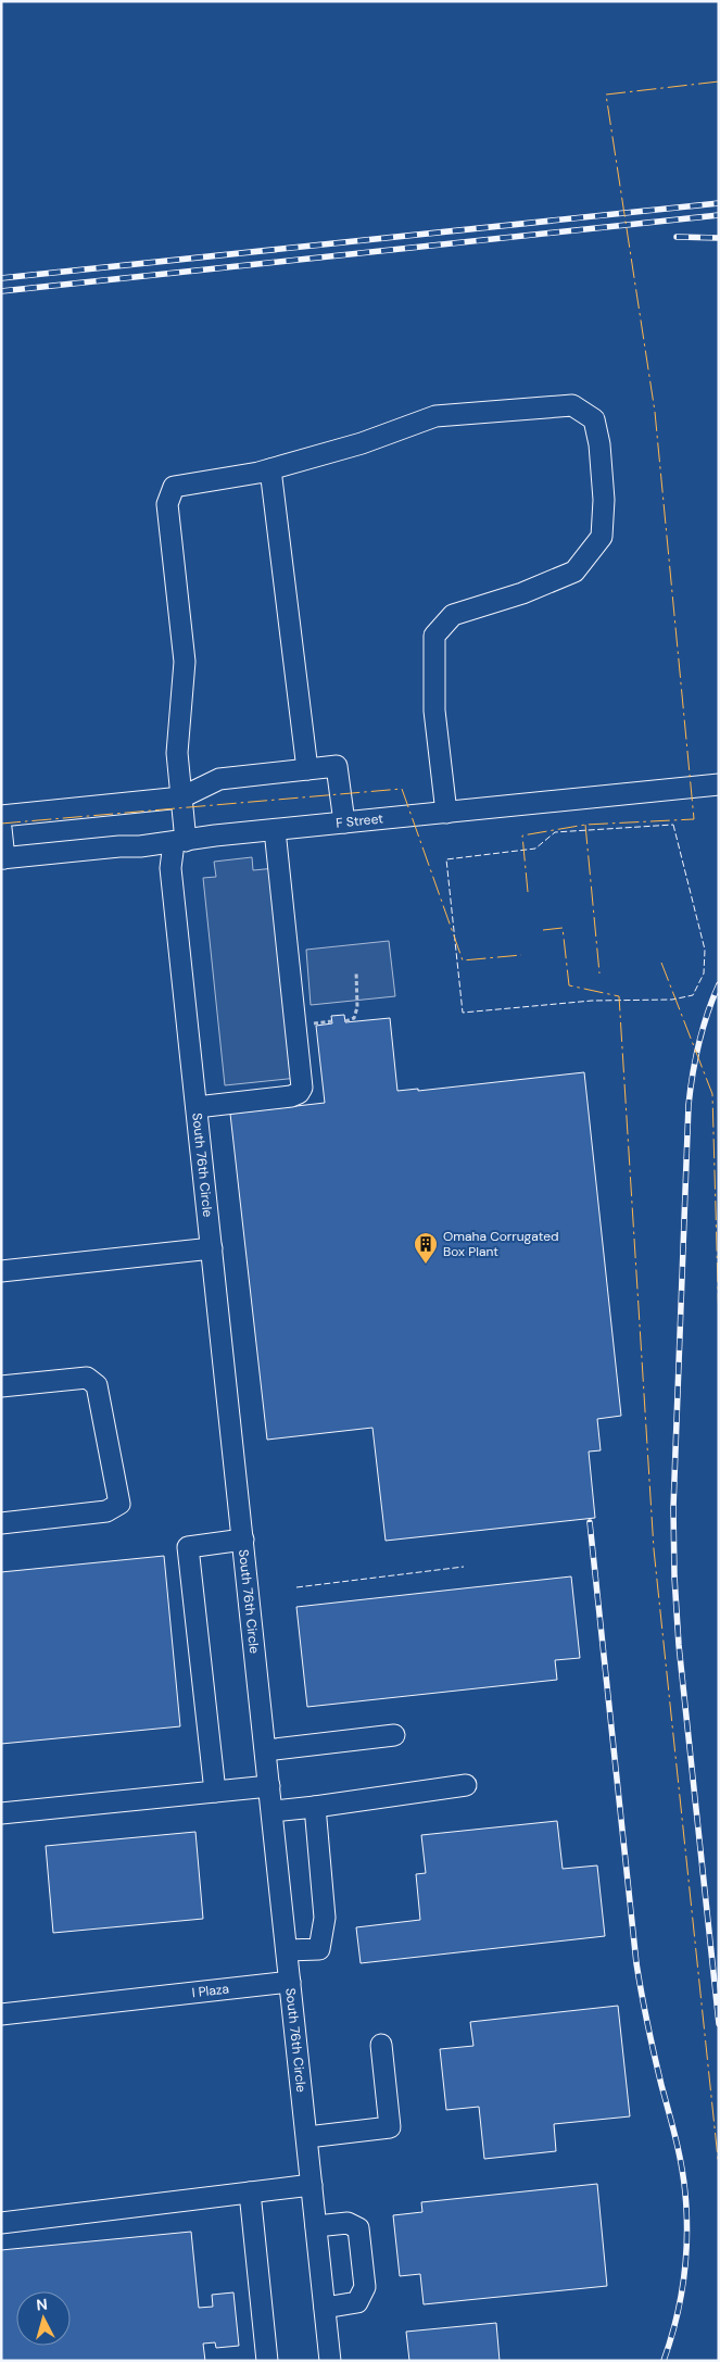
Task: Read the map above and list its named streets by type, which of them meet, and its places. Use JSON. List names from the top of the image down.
{
  "streets": {
    "street": ["F Street", "South 76th Circle", "I Plaza"]
  },
  "crossings": [
    ["F Street", "South 76th Circle"],
    ["South 76th Circle", "I Plaza"]
  ],
  "places": {
    "building": ["Omaha Corrugated Box Plant"]
  },
  "north": "top"
}
